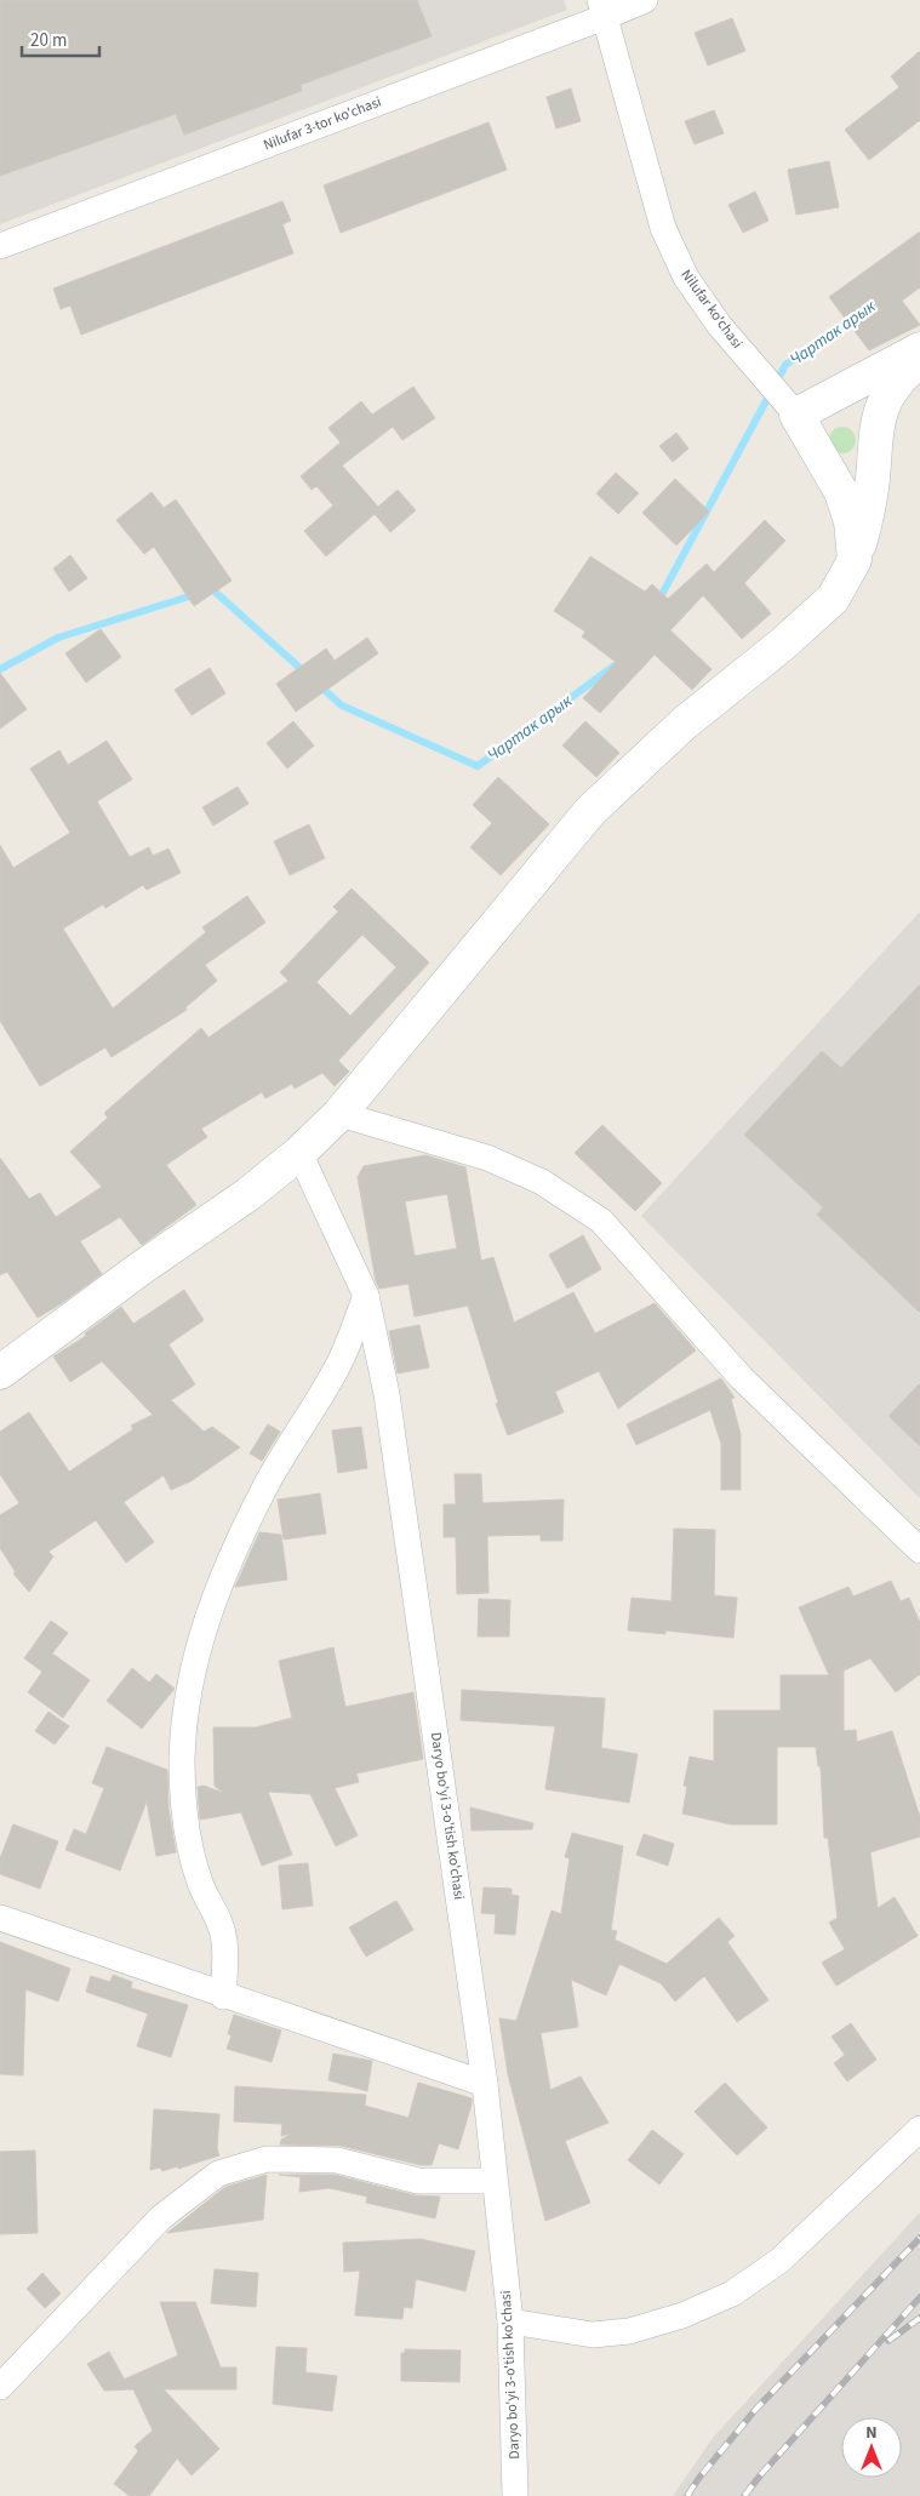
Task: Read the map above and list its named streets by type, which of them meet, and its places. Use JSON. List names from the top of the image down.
{
  "streets": {
    "street": ["Nilufar 3-tor ko'chasi", "Nilufar ko'chasi", "Daryo bo'yi 3-o'tish ko'chasi"]
  },
  "crossings": [
    ["Nilufar 3-tor ko'chasi", "Nilufar ko'chasi"]
  ],
  "water": ["Чартак арык"],
  "scale_bar": "20 m",
  "north": "top"
}
